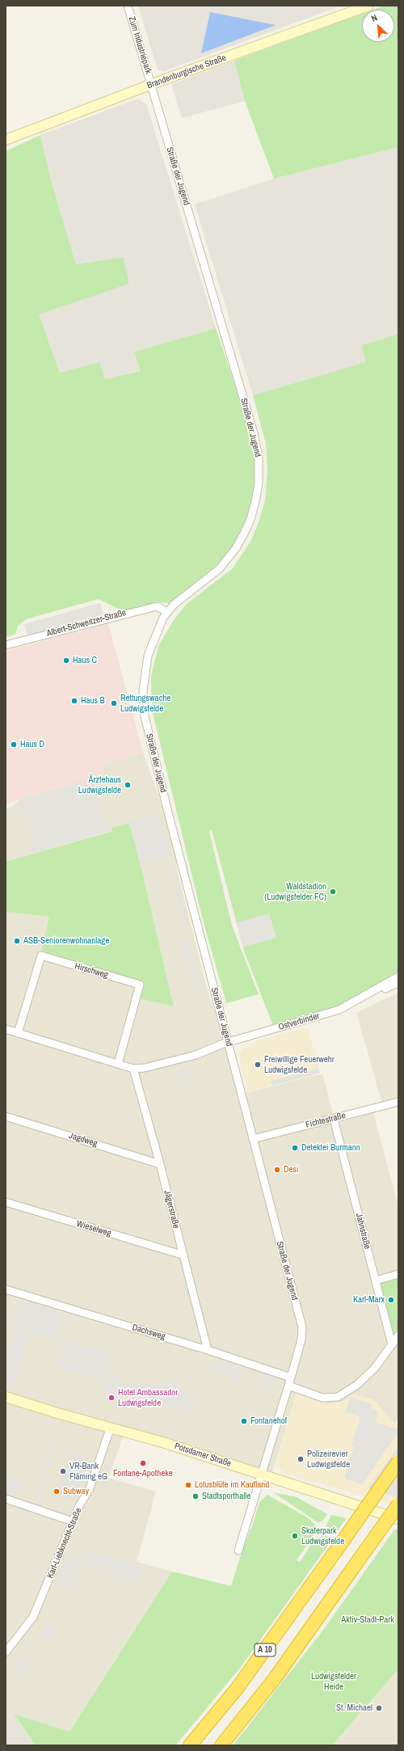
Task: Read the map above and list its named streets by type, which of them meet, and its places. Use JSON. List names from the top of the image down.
{
  "streets": {
    "highway": ["A 10"],
    "main road": ["Brandenburgische Straße", "Potsdamer Straße"],
    "street": [
      "Zum Industriepark",
      "Straße der Jugend",
      "Albert-Schweitzer-Straße",
      "Hirschweg",
      "Ostverbinder",
      "Fichtestraße",
      "Jagdweg",
      "Jägerstraße",
      "Wieselweg",
      "Jahnstraße",
      "Dachsweg",
      "Karl-Liebknecht-Straße"
    ]
  },
  "crossings": [
    ["Zum Industriepark", "Brandenburgische Straße"],
    ["Zum Industriepark", "Straße der Jugend"],
    ["Brandenburgische Straße", "Straße der Jugend"],
    ["Straße der Jugend", "Albert-Schweitzer-Straße"],
    ["Straße der Jugend", "Ostverbinder"],
    ["Straße der Jugend", "Fichtestraße"],
    ["Straße der Jugend", "Dachsweg"],
    ["Straße der Jugend", "Potsdamer Straße"],
    ["Fichtestraße", "Jahnstraße"],
    ["Jagdweg", "Jägerstraße"],
    ["Jägerstraße", "Wieselweg"],
    ["Jägerstraße", "Dachsweg"],
    ["Potsdamer Straße", "Karl-Liebknecht-Straße"]
  ],
  "parks": ["Aktiv-Stadt-Park", "Ludwigsfelder Heide"],
  "places": [
    "Haus C",
    "Haus B",
    "Rettungswache Ludwigsfelde",
    "Haus D",
    "Ärztehaus Ludwigsfelde",
    "Waldstadion (Ludwigsfelder FC)",
    "ASB-Seniorenwohnanlage",
    "Freiwillige Feuerwehr Ludwigsfelde",
    "Detektei Burmann",
    "Desi",
    "Karl-Marx",
    "Hotel Ambassador Ludwigsfelde",
    "Fontanehof",
    "Polizeirevier Ludwigsfelde",
    "Fontane-Apotheke",
    "VR-Bank Fläming eG",
    "Lotusblüte im Kaufland",
    "Subway",
    "Stadtsporthalle",
    "Skaterpark Ludwigsfelde",
    "St. Michael"
  ],
  "north": "top left"
}
